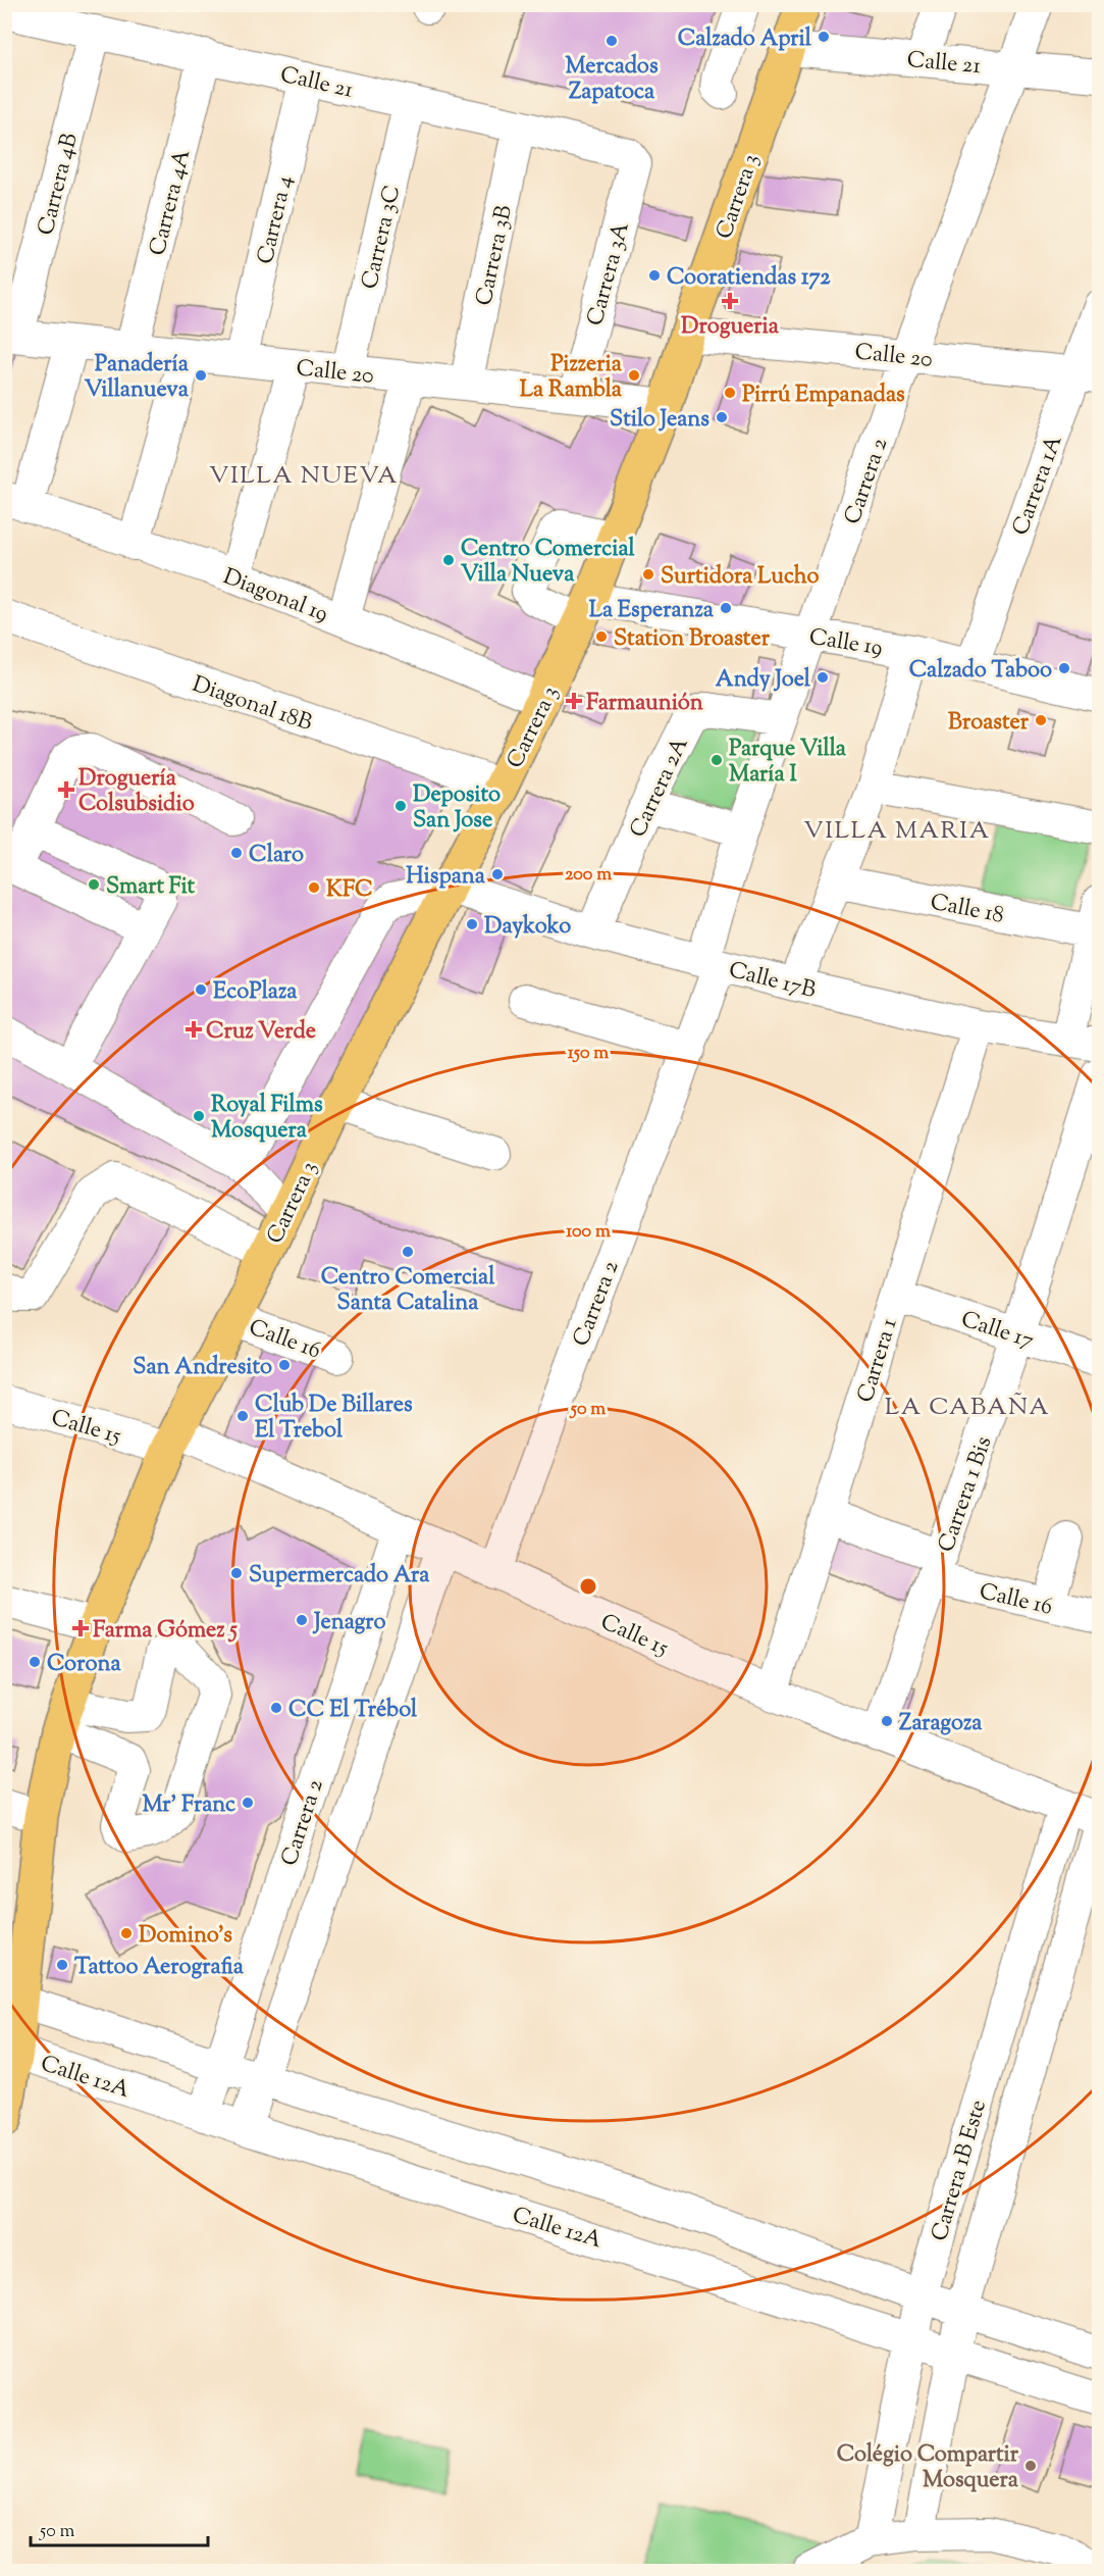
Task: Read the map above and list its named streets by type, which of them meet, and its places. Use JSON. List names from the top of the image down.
{
  "streets": {
    "main road": ["Carrera 3"],
    "street": [
      "Calle 21",
      "Carrera 4B",
      "Carrera 4A",
      "Carrera 4",
      "Carrera 3C",
      "Carrera 3B",
      "Carrera 3A",
      "Calle 20",
      "Carrera 2",
      "Carrera 1A",
      "Diagonal 19",
      "Calle 19",
      "Diagonal 18B",
      "Carrera 2A",
      "Calle 18",
      "Calle 17B",
      "Calle 17",
      "Calle 16",
      "Carrera 1",
      "Calle 15",
      "Carrera 1 Bis",
      "Calle 12A",
      "Carrera 1B Este"
    ]
  },
  "crossings": [
    ["Calle 21", "Carrera 4B"],
    ["Calle 21", "Carrera 3"],
    ["Calle 21", "Carrera 4A"],
    ["Calle 21", "Carrera 4"],
    ["Calle 21", "Carrera 3C"],
    ["Calle 21", "Carrera 3B"],
    ["Calle 21", "Carrera 3A"],
    ["Calle 21", "Carrera 2"],
    ["Carrera 4B", "Calle 20"],
    ["Carrera 3", "Calle 20"],
    ["Carrera 3", "Diagonal 19"],
    ["Carrera 3", "Calle 19"],
    ["Carrera 3", "Diagonal 18B"],
    ["Carrera 3", "Calle 17B"],
    ["Carrera 3", "Calle 16"],
    ["Carrera 3", "Calle 15"],
    ["Carrera 3", "Calle 12A"],
    ["Carrera 4A", "Calle 20"],
    ["Carrera 4", "Calle 20"],
    ["Carrera 3C", "Calle 20"],
    ["Carrera 3B", "Calle 20"],
    ["Carrera 3A", "Calle 20"],
    ["Calle 20", "Carrera 2"],
    ["Calle 20", "Carrera 1A"],
    ["Carrera 2", "Calle 19"],
    ["Carrera 2", "Carrera 2A"],
    ["Carrera 2", "Calle 17B"],
    ["Carrera 2", "Calle 15"],
    ["Carrera 2", "Calle 12A"],
    ["Carrera 1A", "Calle 19"],
    ["Carrera 2A", "Calle 17B"],
    ["Calle 17B", "Carrera 1"],
    ["Calle 17", "Carrera 1"],
    ["Calle 17", "Carrera 1 Bis"],
    ["Calle 16", "Carrera 1"],
    ["Calle 16", "Carrera 1 Bis"],
    ["Carrera 1", "Calle 15"],
    ["Calle 15", "Carrera 1 Bis"],
    ["Calle 15", "Carrera 1B Este"],
    ["Calle 12A", "Carrera 1B Este"]
  ],
  "districts": ["VILLA NUEVA", "VILLA MARIA", "LA CABAÑA"],
  "places": {
    "other": [
      "Calzado April",
      "Mercados Zapatoca",
      "Cooratiendas 172",
      "Panadería Villanueva",
      "Pizzeria La Rambla",
      "Pirrú Empanadas",
      "Stilo Jeans",
      "Centro Comercial Villa Nueva",
      "Surtidora Lucho",
      "La Esperanza",
      "Station Broaster",
      "Calzado Taboo",
      "Andy Joel",
      "Broaster",
      "Parque Villa María I",
      "Deposito San Jose",
      "Claro",
      "Hispana",
      "Smart Fit",
      "KFC",
      "Daykoko",
      "EcoPlaza",
      "Royal Films Mosquera",
      "Centro Comercial Santa Catalina",
      "San Andresito",
      "Club De Billares El Trebol",
      "Supermercado Ara",
      "Jenagro",
      "Corona",
      "CC El Trébol",
      "Zaragoza",
      "Mr' Franc",
      "Domino's",
      "Tattoo Aerografia",
      "Colégio Compartir Mosquera"
    ],
    "health": [
      "Drogueria",
      "Farmaunión",
      "Droguería Colsubsidio",
      "Cruz Verde",
      "Farma Gómez 5"
    ]
  },
  "scale_bar": "50 m",
  "rings": [
    "200 m",
    "150 m",
    "100 m",
    "50 m"
  ]
}
